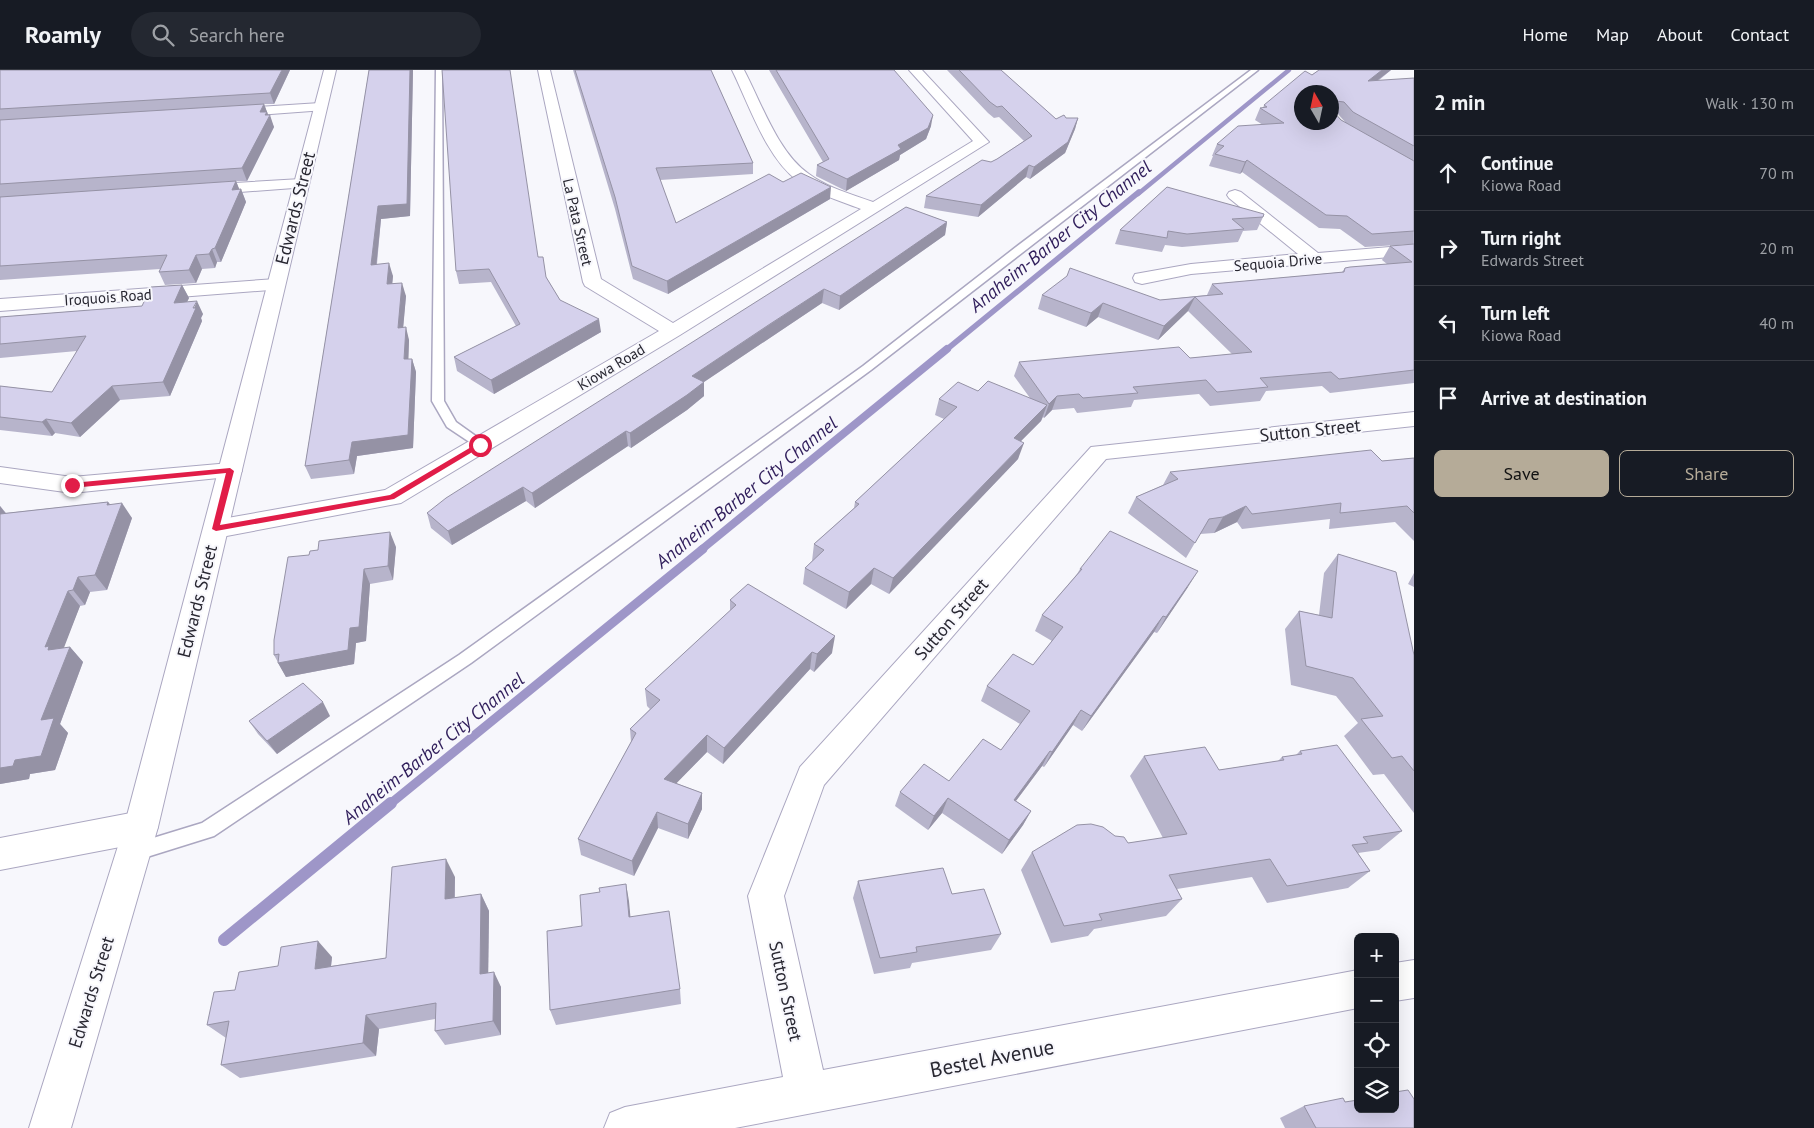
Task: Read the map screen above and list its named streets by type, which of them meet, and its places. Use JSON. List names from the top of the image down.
{
  "streets": {
    "street": [
      "Edwards Street",
      "La Pata Street",
      "Sequoia Drive",
      "Iroquois Road",
      "Kiowa Road",
      "Sutton Street",
      "Bestel Avenue"
    ]
  },
  "crossings": [
    ["Edwards Street", "Iroquois Road"],
    ["Edwards Street", "Kiowa Road"],
    ["La Pata Street", "Kiowa Road"],
    ["Sutton Street", "Bestel Avenue"]
  ],
  "water": ["Anaheim-Barber City Channel"],
  "north": "top",
  "page": {
    "header": "Roamly",
    "search": "Search here",
    "nav": [
      "Home",
      "Map",
      "About",
      "Contact"
    ],
    "heading": ["2 min", "Walk · 130 m"],
    "list": [
      ["Continue", "Kiowa Road", "70 m"],
      ["Turn right", "Edwards Street", "20 m"],
      ["Turn left", "Kiowa Road", "40 m"],
      "Arrive at destination"
    ],
    "buttons": ["Save", "Share"],
    "map_buttons": ["+", "−"]
  }
}
